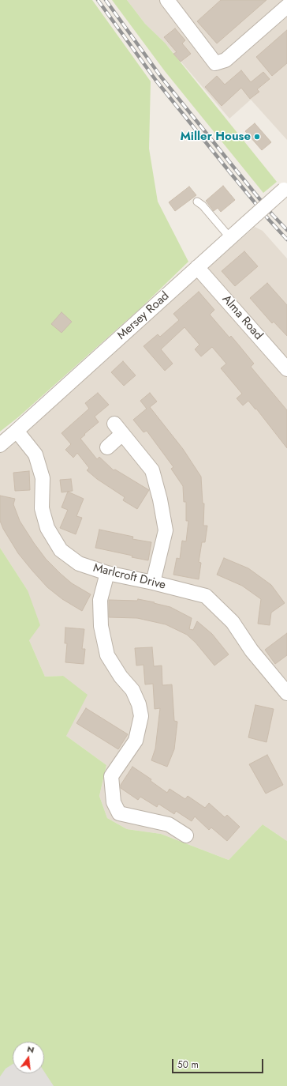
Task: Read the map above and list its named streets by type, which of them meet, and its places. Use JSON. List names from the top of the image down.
{
  "streets": {
    "street": ["Mersey Road", "Alma Road", "Marlcroft Drive"]
  },
  "crossings": [
    ["Mersey Road", "Alma Road"],
    ["Mersey Road", "Marlcroft Drive"]
  ],
  "places": ["Miller House"],
  "scale_bar": "50 m",
  "north": "top"
}
